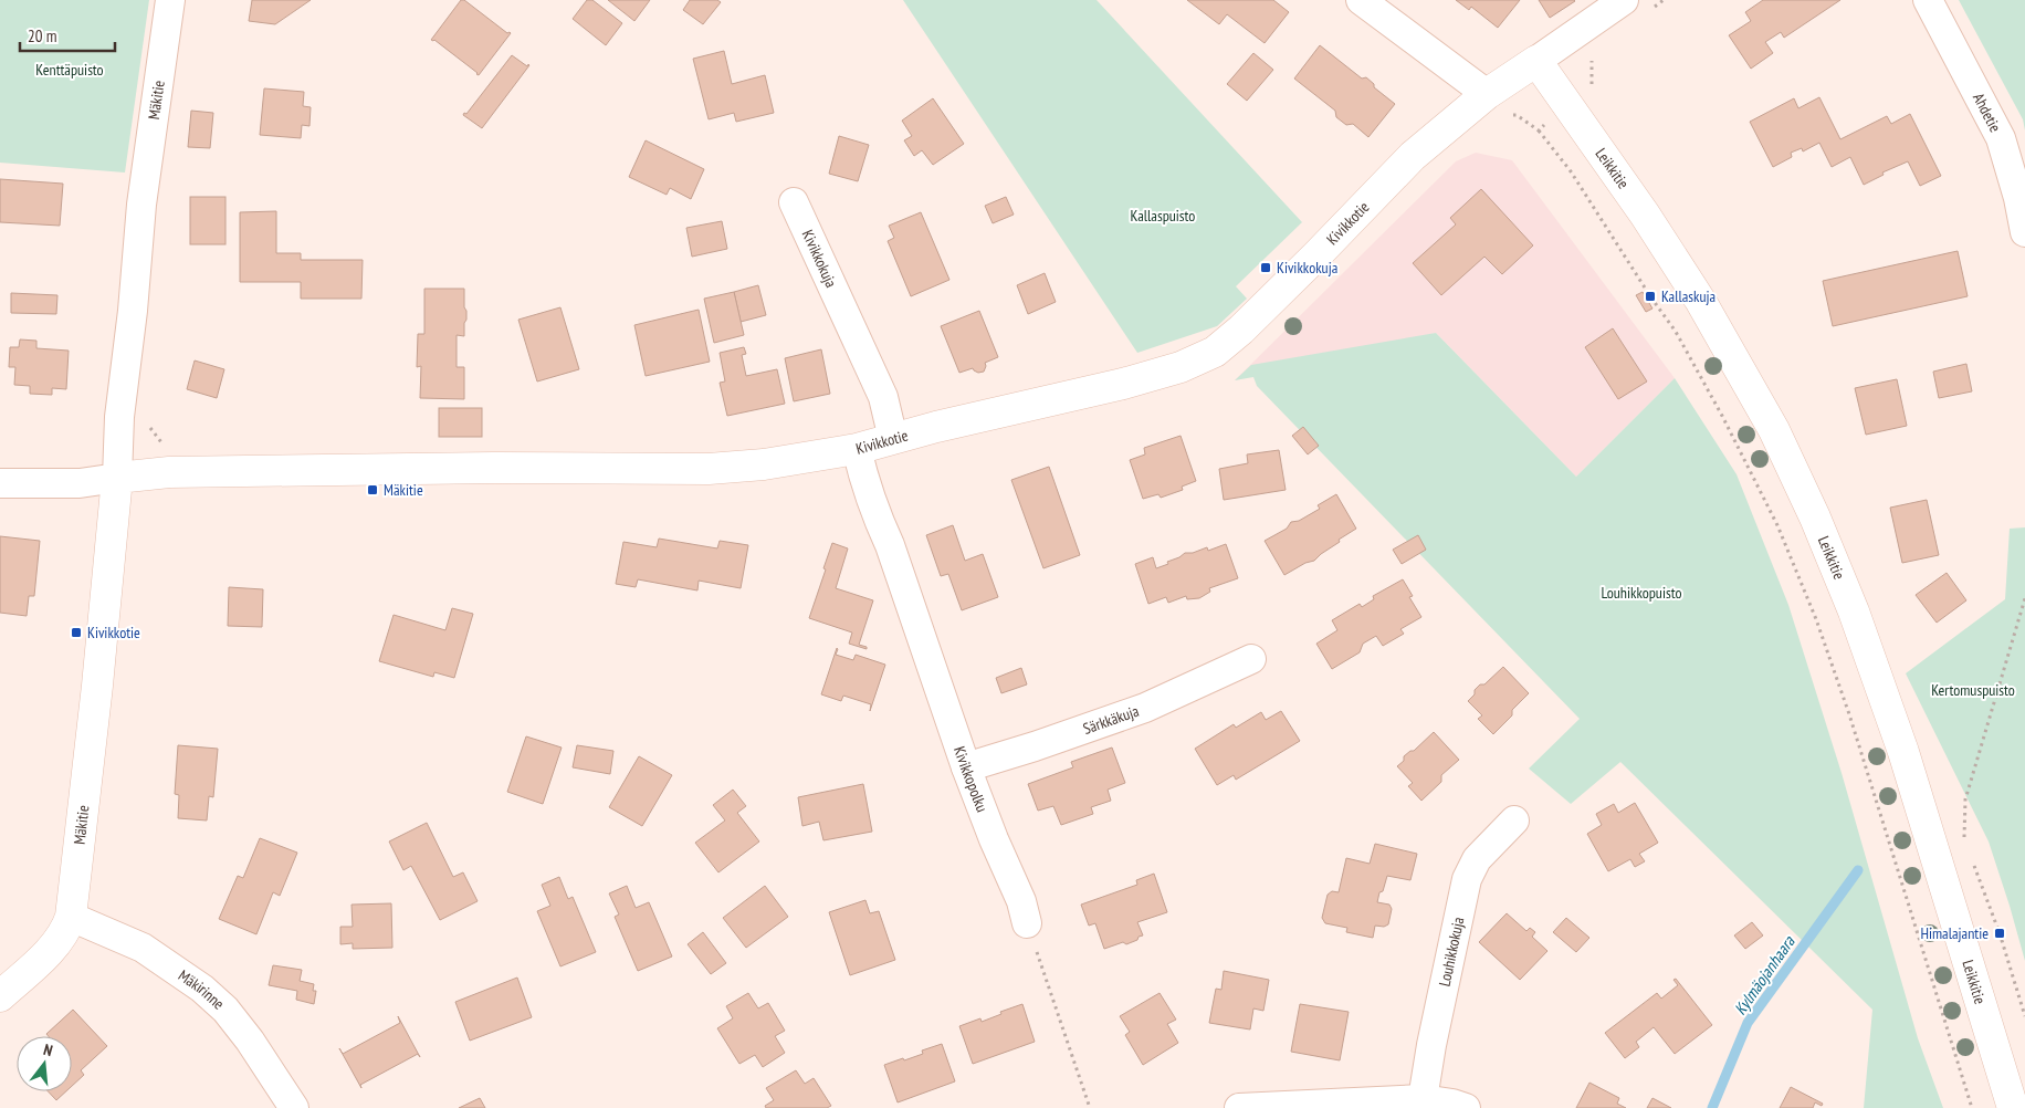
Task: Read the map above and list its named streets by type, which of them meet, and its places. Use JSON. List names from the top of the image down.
{
  "streets": {
    "street": [
      "Mäkitie",
      "Ahdetie",
      "Leikkitie",
      "Kivikkotie",
      "Kivikkokuja",
      "Särkkäkuja",
      "Kivikkopolku",
      "Louhikkokuja",
      "Mäkirinne"
    ]
  },
  "crossings": [
    ["Mäkitie", "Kivikkotie"],
    ["Mäkitie", "Mäkirinne"],
    ["Leikkitie", "Kivikkotie"],
    ["Kivikkotie", "Kivikkokuja"],
    ["Kivikkotie", "Kivikkopolku"],
    ["Särkkäkuja", "Kivikkopolku"]
  ],
  "water": ["Kylmäojanhaara"],
  "parks": [
    "Kenttäpuisto",
    "Kallaspuisto",
    "Louhikkopuisto",
    "Kertomuspuisto"
  ],
  "places": {
    "transit": [
      "Kivikkokuja",
      "Kallaskuja",
      "Mäkitie",
      "Kivikkotie",
      "Himalajantie"
    ]
  },
  "scale_bar": "20 m",
  "north": "top"
}
